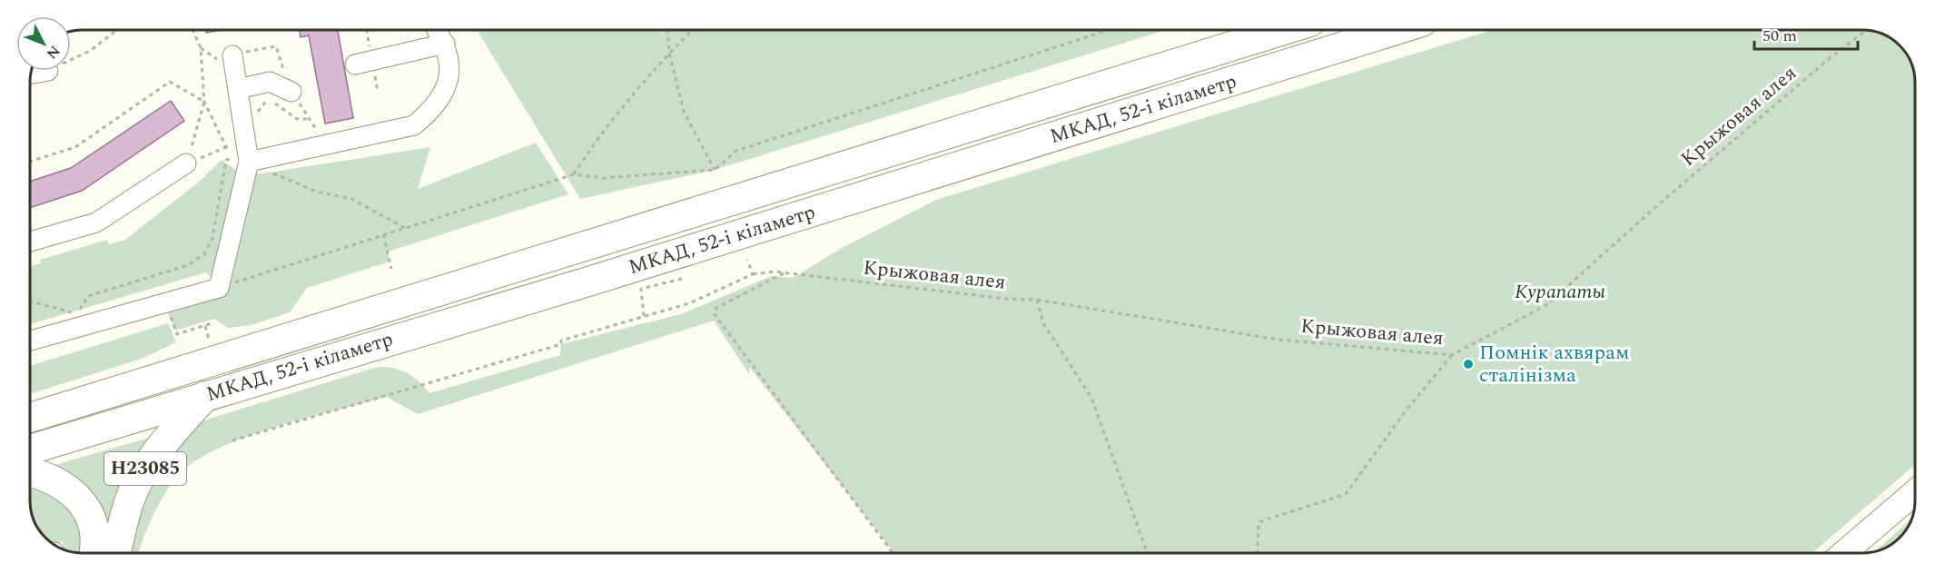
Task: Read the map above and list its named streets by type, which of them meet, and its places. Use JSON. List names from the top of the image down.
{
  "streets": {
    "highway": ["МКАД, 52-і кіламетр", "Н23085"],
    "path": ["Крыжовая алея"]
  },
  "crossings": [
    ["МКАД, 52-і кіламетр", "Н23085"]
  ],
  "parks": ["Курапаты"],
  "places": ["Помнік ахвярам сталінізма"],
  "scale_bar": "50 m",
  "north": "bottom right"
}
